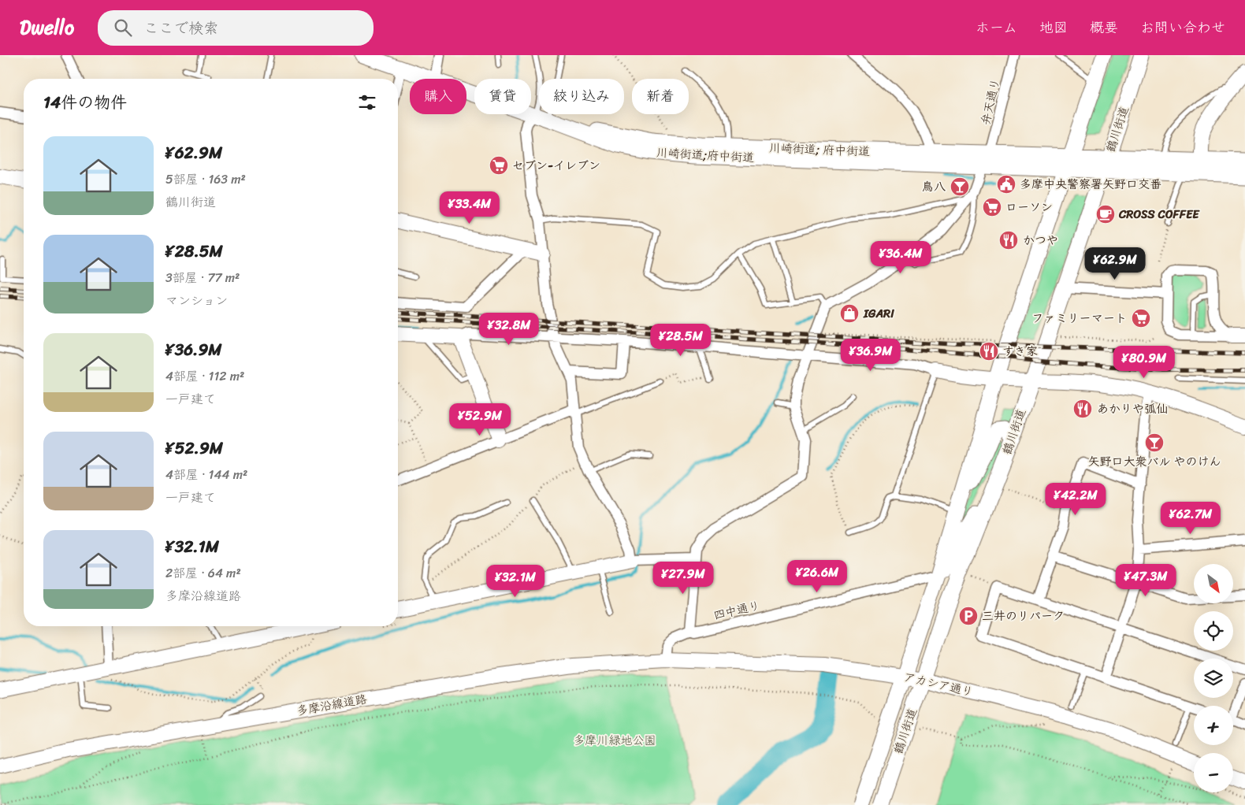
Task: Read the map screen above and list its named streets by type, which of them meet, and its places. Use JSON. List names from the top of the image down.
{
  "streets": {
    "main road": ["鶴川街道", "川崎街道; 府中街道", "川崎街道;府中街道"],
    "street": [
      "弁天通り",
      "四中通り",
      "アカシア通り",
      "多摩沿線道路"
    ]
  },
  "crossings": [
    ["弁天通り", "川崎街道; 府中街道"],
    ["鶴川街道", "川崎街道;府中街道"],
    ["鶴川街道", "四中通り"],
    ["鶴川街道", "アカシア通り"],
    ["川崎街道; 府中街道", "川崎街道;府中街道"],
    ["アカシア通り", "多摩沿線道路"]
  ],
  "parks": ["多摩川緑地公園"],
  "places": {
    "supermarket": ["セブン-イレブン", "ローソン", "ファミリーマート"],
    "public building": ["多摩中央警察署矢野口交番"],
    "bar": ["鳥八", "矢野口大衆バル やのけん"],
    "cafe": ["CROSS COFFEE"],
    "restaurant": ["かつや", "すき家", "あかりや弧仙"],
    "shop": ["IGARI"],
    "parking": ["三井のリパーク"]
  },
  "north": "bottom right",
  "page": {
    "header": "Dwello",
    "search": "ここで検索",
    "nav": [
      "ホーム",
      "地図",
      "概要",
      "お問い合わせ"
    ],
    "chip": [
      "購入",
      "賃貸",
      "絞り込み",
      "新着"
    ],
    "heading": "14件の物件",
    "list": [
      {
        "name": "¥62.9M",
        "note": "5部屋 · 163 m² · 鶴川街道"
      },
      {
        "name": "¥28.5M",
        "note": "3部屋 · 77 m² · マンション"
      },
      {
        "name": "¥36.9M",
        "note": "4部屋 · 112 m² · 一戸建て"
      },
      {
        "name": "¥52.9M",
        "note": "4部屋 · 144 m² · 一戸建て"
      },
      {
        "name": "¥32.1M",
        "note": "2部屋 · 64 m² · 多摩沿線道路"
      }
    ],
    "price": [
      "¥33.4M",
      "¥36.4M",
      "¥62.9M",
      "¥32.8M",
      "¥28.5M",
      "¥36.9M",
      "¥80.9M",
      "¥52.9M",
      "¥42.2M",
      "¥62.7M",
      "¥26.6M",
      "¥27.9M",
      "¥47.3M",
      "¥32.1M"
    ],
    "map_buttons": ["+", "−"]
  }
}
